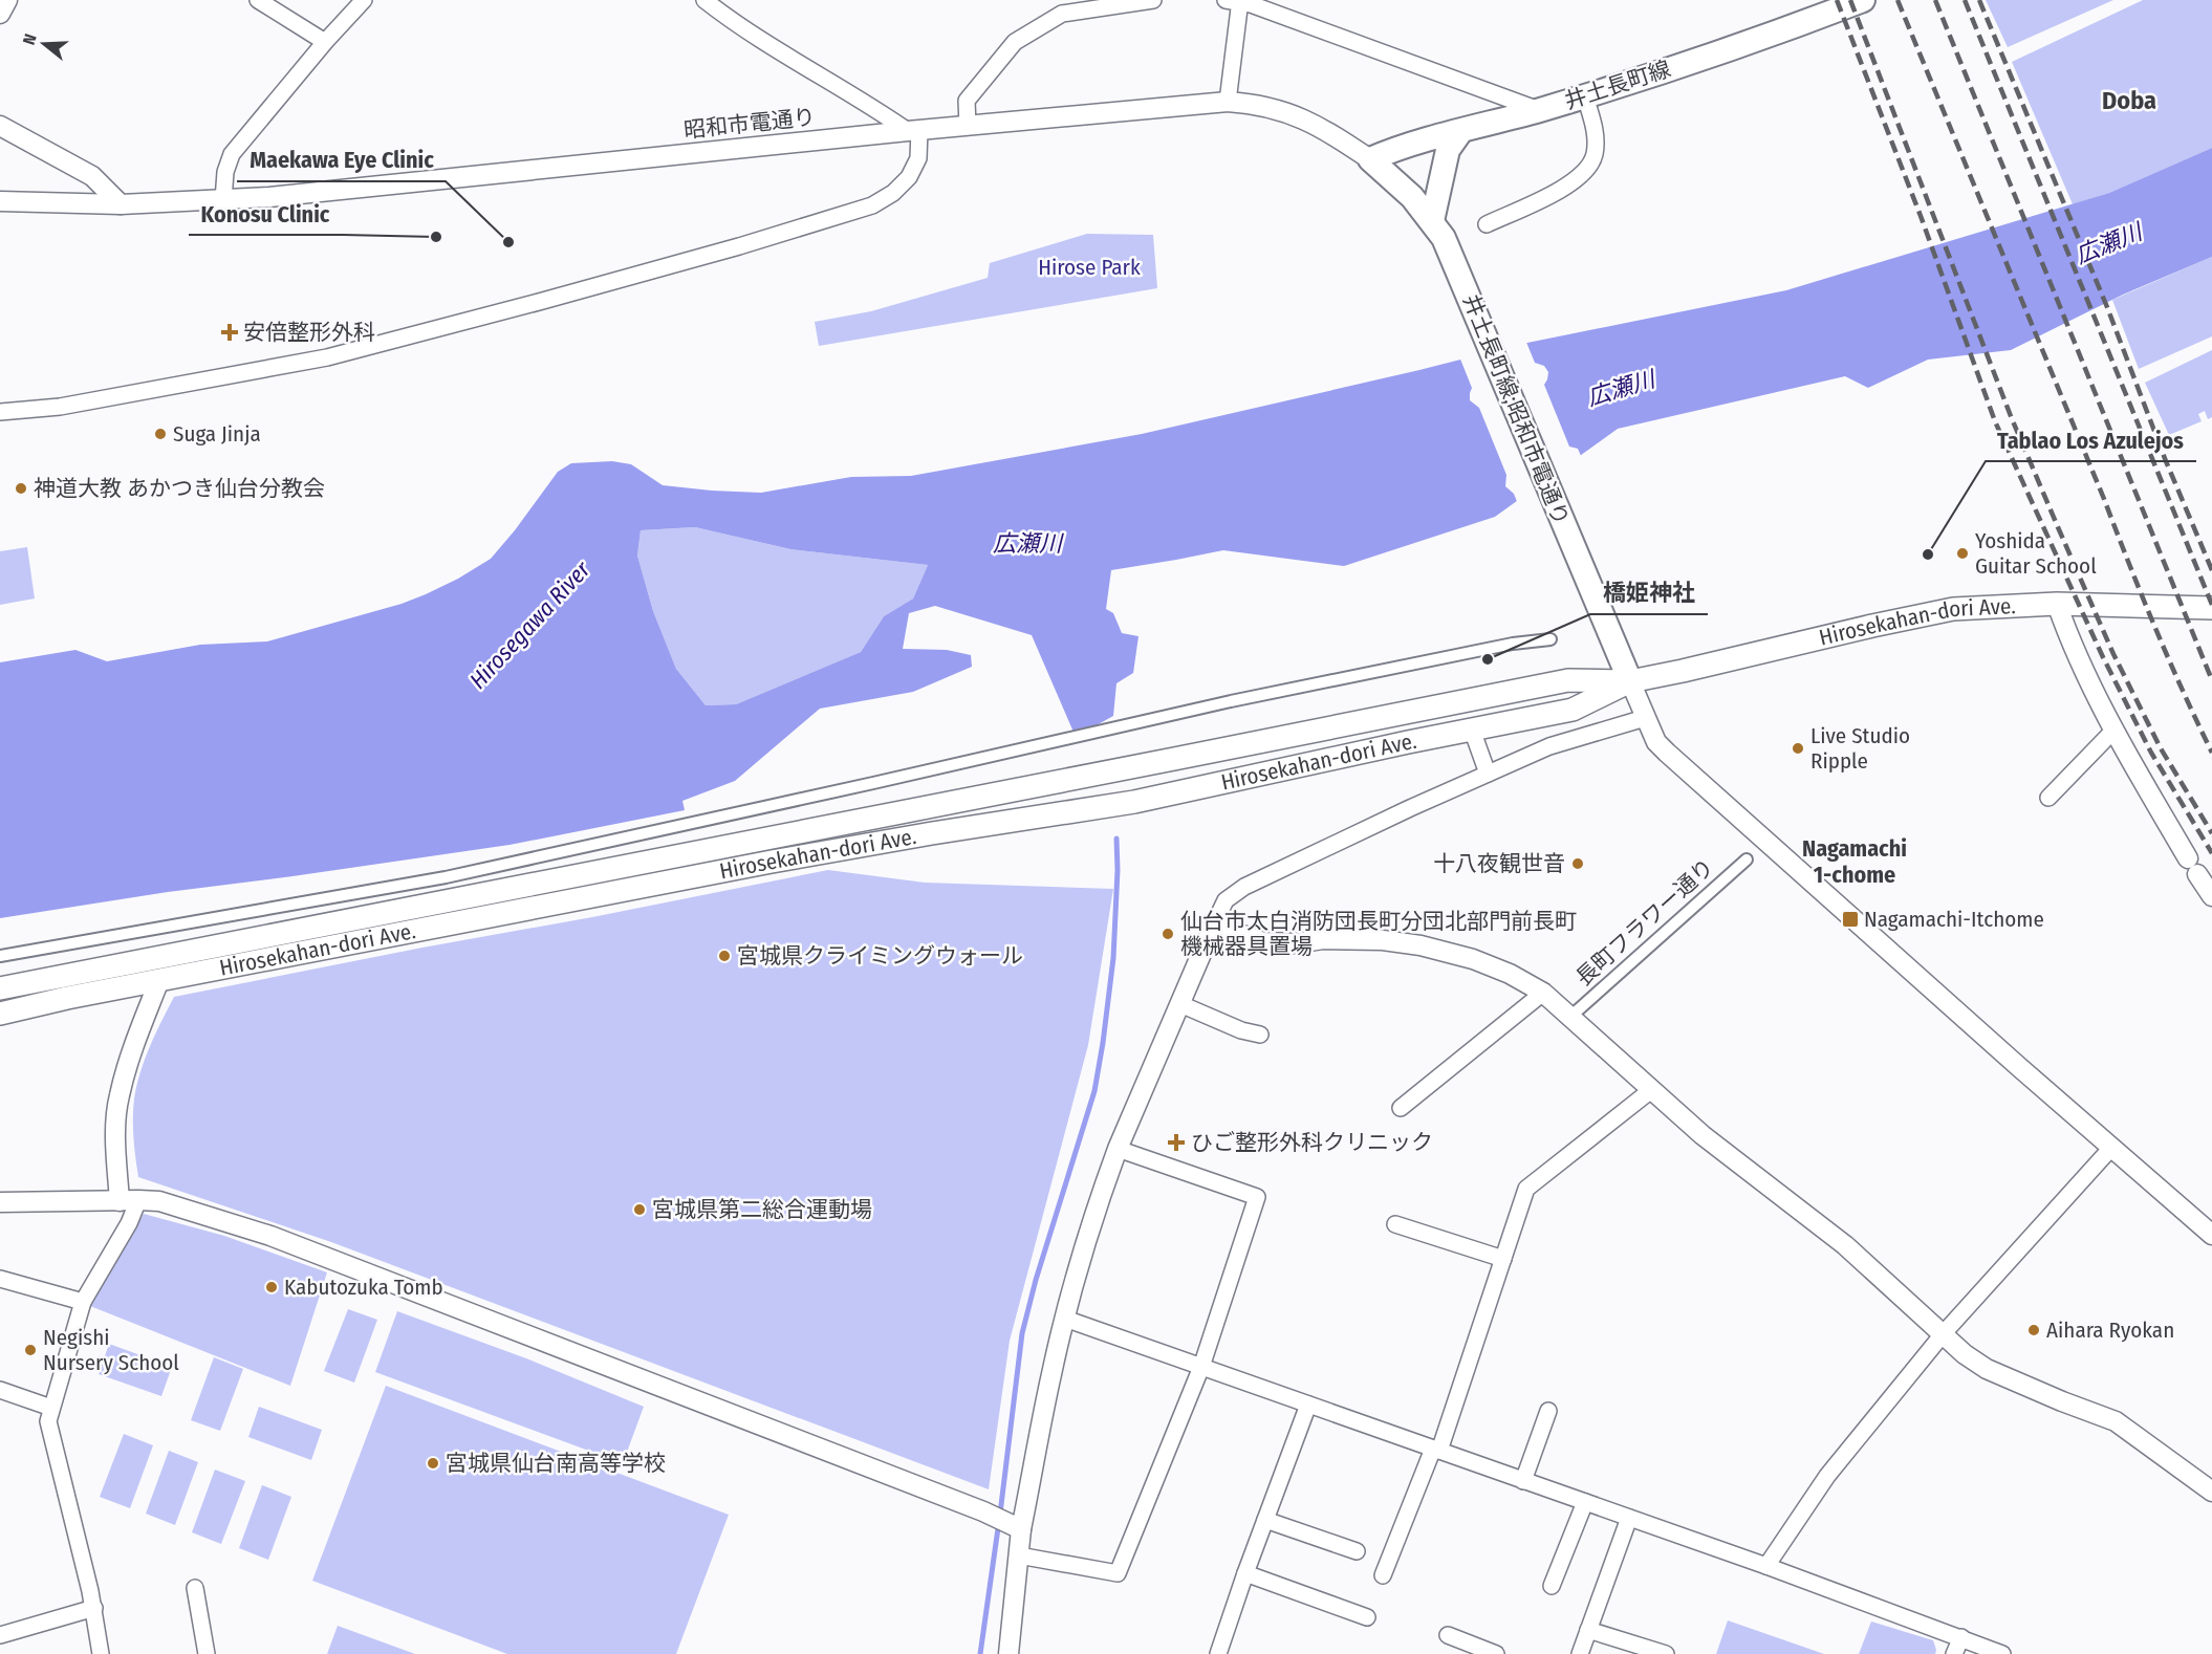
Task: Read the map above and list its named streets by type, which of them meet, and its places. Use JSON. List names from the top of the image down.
{
  "streets": {
    "main road": ["井土長町線", "井土長町線;昭和市電通り", "Hirosekahan-dori Ave."],
    "street": ["昭和市電通り", "長町フラワー通り"]
  },
  "crossings": [
    ["井土長町線", "昭和市電通り"],
    ["井土長町線", "井土長町線;昭和市電通り"],
    ["昭和市電通り", "井土長町線;昭和市電通り"],
    ["井土長町線;昭和市電通り", "Hirosekahan-dori Ave."]
  ],
  "districts": ["Doba", "Nagamachi 1-chome"],
  "water": ["広瀬川", "Hirosegawa River"],
  "parks": ["Hirose Park"],
  "places": {
    "other": [
      "Konosu Clinic",
      "Maekawa Eye Clinic",
      "Suga Jinja",
      "神道大教 あかつき仙台分教会",
      "Yoshida Guitar School",
      "Tablao Los Azulejos",
      "橋姫神社",
      "Live Studio Ripple",
      "十八夜観世音",
      "仙台市太白消防団長町分団北部門前長町 機械器具置場",
      "宮城県クライミングウォール",
      "宮城県第二総合運動場",
      "Kabutozuka Tomb",
      "Aihara Ryokan",
      "Negishi Nursery School",
      "宮城県仙台南高等学校"
    ],
    "health": ["安倍整形外科", "ひご整形外科クリニック"],
    "transit": ["Nagamachi-Itchome"]
  },
  "north": "left"
}
